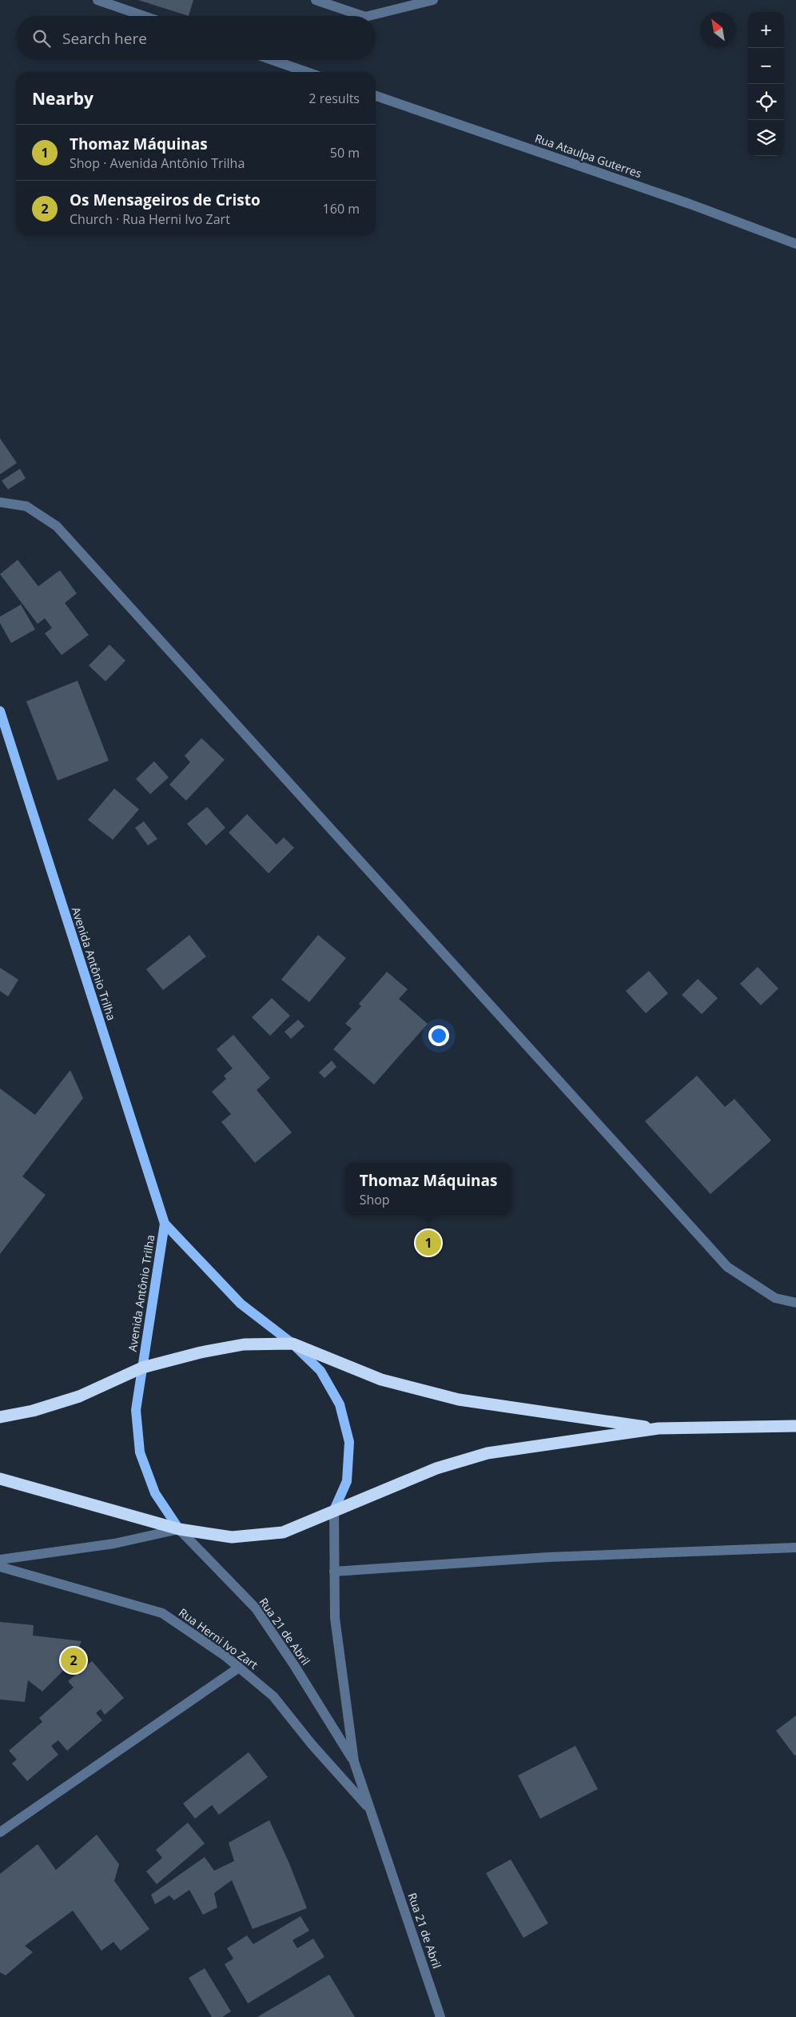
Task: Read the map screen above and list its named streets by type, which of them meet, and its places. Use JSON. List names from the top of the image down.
{
  "streets": {
    "main road": ["Avenida Antônio Trilha"],
    "street": ["Rua Ataulpa Guterres", "Rua 21 de Abril", "Rua Herni Ivo Zart"]
  },
  "crossings": [
    ["Avenida Antônio Trilha", "Rua 21 de Abril"],
    ["Rua 21 de Abril", "Rua Herni Ivo Zart"]
  ],
  "north": "top left",
  "page": {
    "map_buttons": ["+", "−"],
    "search": "Search here",
    "heading": ["Nearby", "2 results"],
    "list": [
      {
        "mark": "1",
        "name": "Thomaz Máquinas",
        "note": "Shop · Avenida Antônio Trilha",
        "value": "50 m"
      },
      {
        "mark": "2",
        "name": "Os Mensageiros de Cristo",
        "note": "Church · Rua Herni Ivo Zart",
        "value": "160 m"
      }
    ],
    "popup": ["Thomaz Máquinas", "Shop"],
    "pins": ["1", "2"]
  }
}
